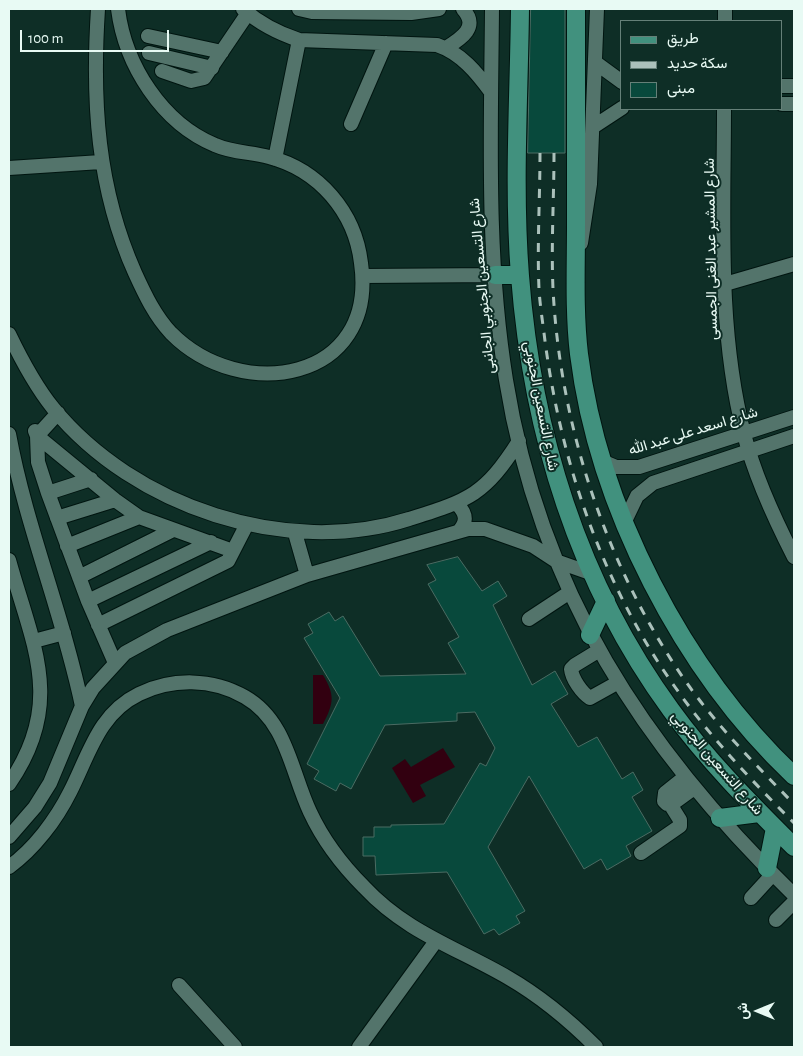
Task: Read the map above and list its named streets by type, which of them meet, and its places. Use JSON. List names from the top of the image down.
{
  "streets": {
    "main road": ["شارع التسعين الجنوبي"],
    "street": ["شارع المشير عبد الغنى الجمسى", "شارع التسعين الجنوبي الجانبى", "شارع اسعد على عبد الله"]
  },
  "crossings": [
    ["شارع المشير عبد الغنى الجمسى", "شارع اسعد على عبد الله"]
  ],
  "legend": ["طريق", "سكة حديد", "مبنى"],
  "scale_bar": "100 m",
  "north": "left"
}
